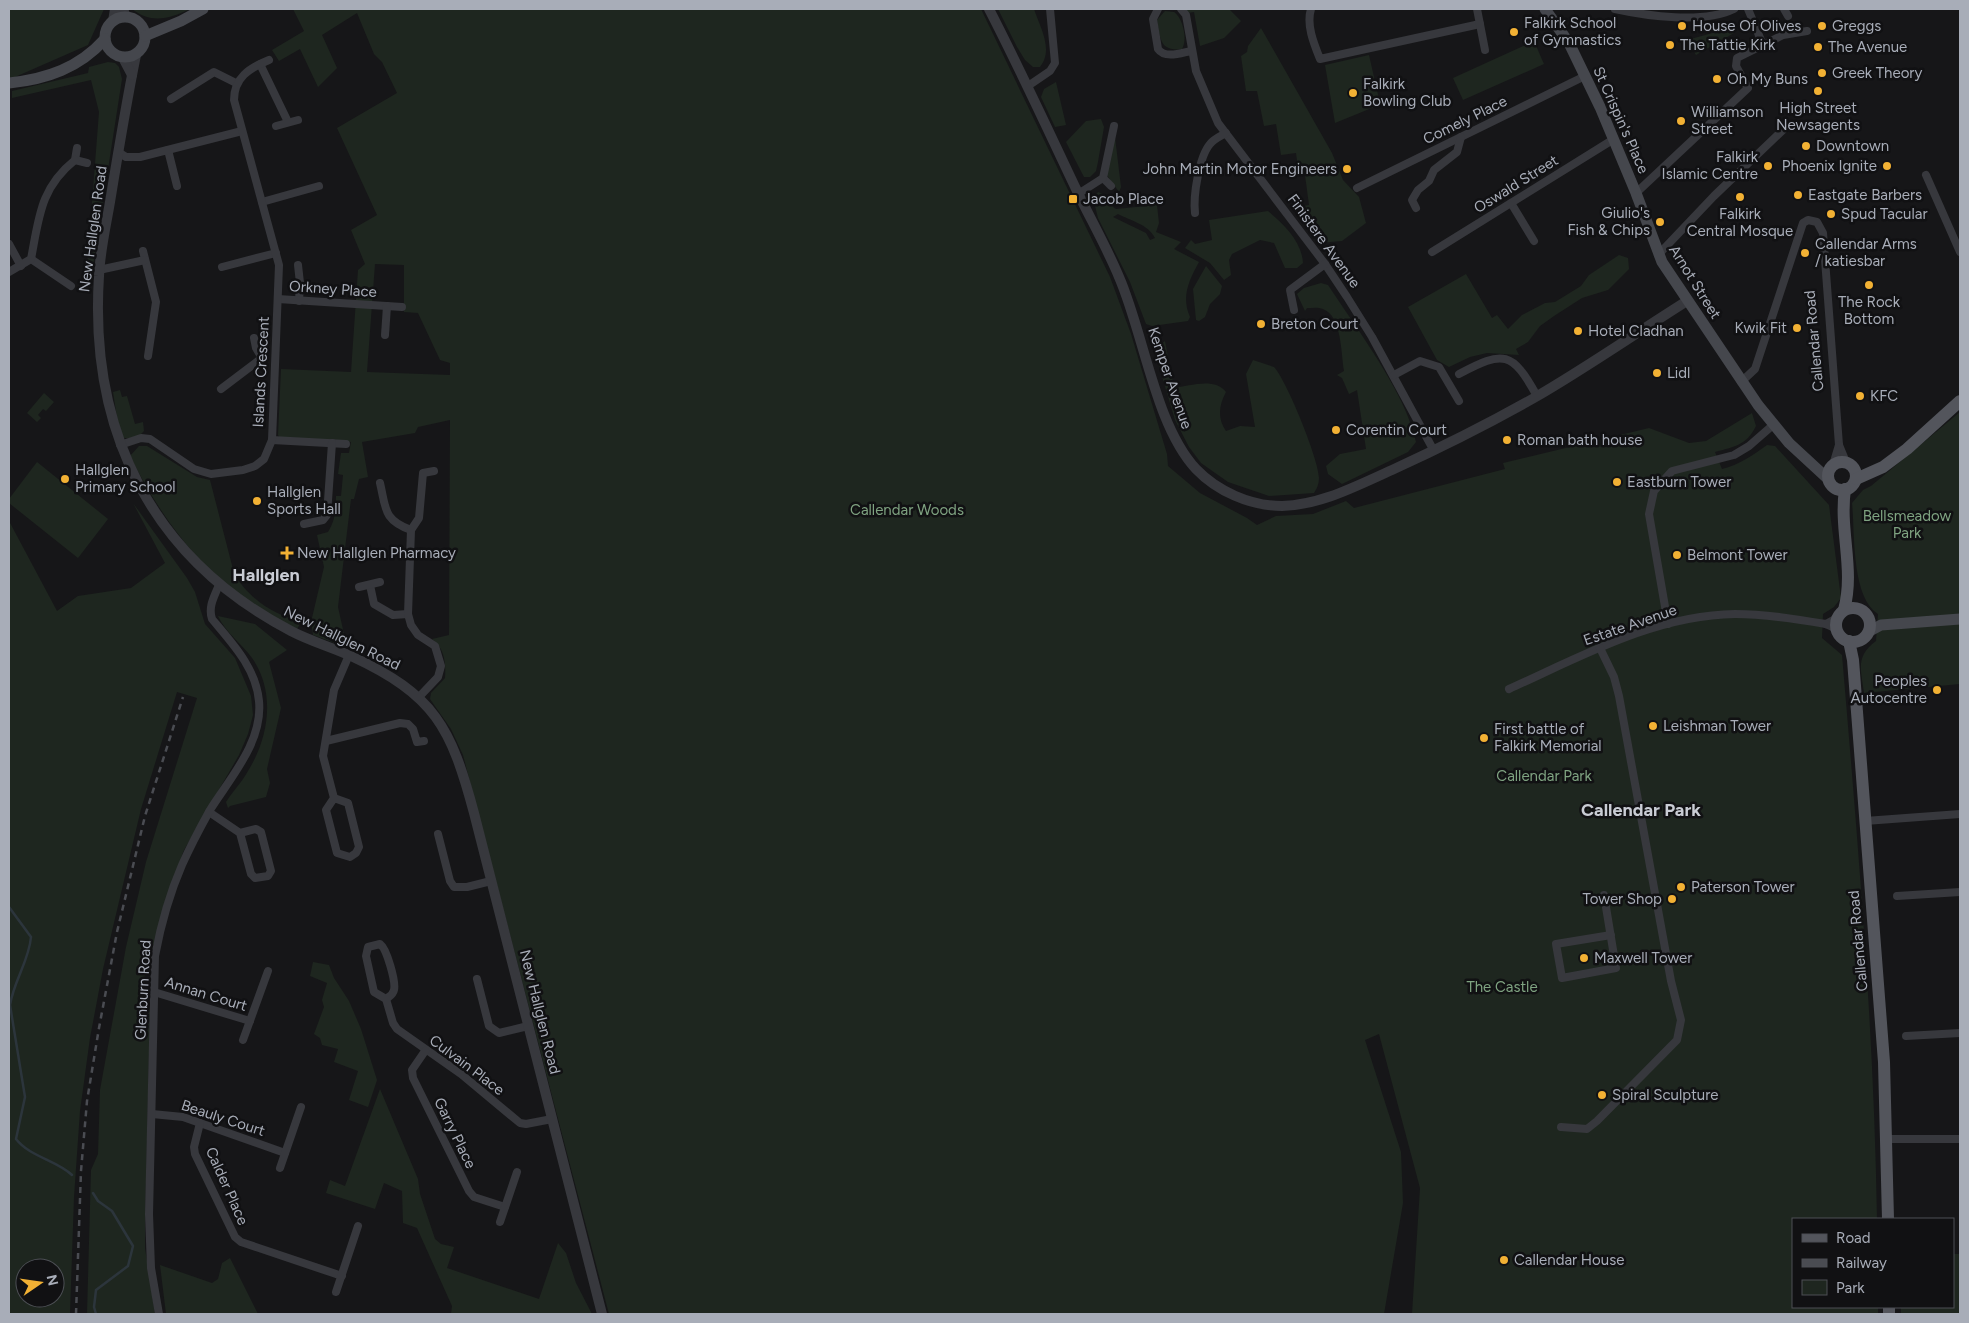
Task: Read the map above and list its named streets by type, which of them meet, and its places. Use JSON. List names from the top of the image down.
{
  "streets": {
    "main road": ["St Crispin's Place", "Arnot Street", "Callendar Road"],
    "street": [
      "Comely Place",
      "Oswald Street",
      "New Hallglen Road",
      "Finistere Avenue",
      "Orkney Place",
      "Islands Crescent",
      "Kemper Avenue",
      "Estate Avenue",
      "Glenburn Road",
      "Annan Court",
      "Culvain Place",
      "Beauly Court",
      "Garry Place",
      "Calder Place"
    ]
  },
  "crossings": [
    ["Comely Place", "St Crispin's Place"],
    ["St Crispin's Place", "Oswald Street"],
    ["St Crispin's Place", "Arnot Street"],
    ["New Hallglen Road", "Islands Crescent"],
    ["New Hallglen Road", "Glenburn Road"],
    ["New Hallglen Road", "Culvain Place"],
    ["Finistere Avenue", "Kemper Avenue"],
    ["Arnot Street", "Callendar Road"],
    ["Arnot Street", "Kemper Avenue"],
    ["Orkney Place", "Islands Crescent"],
    ["Glenburn Road", "Annan Court"],
    ["Glenburn Road", "Beauly Court"],
    ["Culvain Place", "Garry Place"],
    ["Beauly Court", "Calder Place"]
  ],
  "districts": ["Hallglen", "Callendar Park"],
  "parks": [
    "Callendar Woods",
    "Bellsmeadow Park",
    "Callendar Park",
    "The Castle"
  ],
  "places": {
    "other": [
      "House Of Olives",
      "Greggs",
      "Falkirk School of Gymnastics",
      "The Tattie Kirk",
      "The Avenue",
      "Greek Theory",
      "Oh My Buns",
      "High Street Newsagents",
      "Falkirk Bowling Club",
      "Williamson Street",
      "Downtown",
      "Falkirk Islamic Centre",
      "Phoenix Ignite",
      "John Martin Motor Engineers",
      "Eastgate Barbers",
      "Falkirk Central Mosque",
      "Spud Tacular",
      "Giulio's Fish & Chips",
      "Callendar Arms / katiesbar",
      "The Rock Bottom",
      "Breton Court",
      "Kwik Fit",
      "Hotel Cladhan",
      "Lidl",
      "KFC",
      "Corentin Court",
      "Roman bath house",
      "Hallglen Primary School",
      "Eastburn Tower",
      "Hallglen Sports Hall",
      "Belmont Tower",
      "Peoples Autocentre",
      "Leishman Tower",
      "First battle of Falkirk Memorial",
      "Paterson Tower",
      "Tower Shop",
      "Maxwell Tower",
      "Spiral Sculpture",
      "Callendar House"
    ],
    "transit": ["Jacob Place"],
    "health": ["New Hallglen Pharmacy"]
  },
  "legend": ["Road", "Railway", "Park"],
  "north": "right"
}
